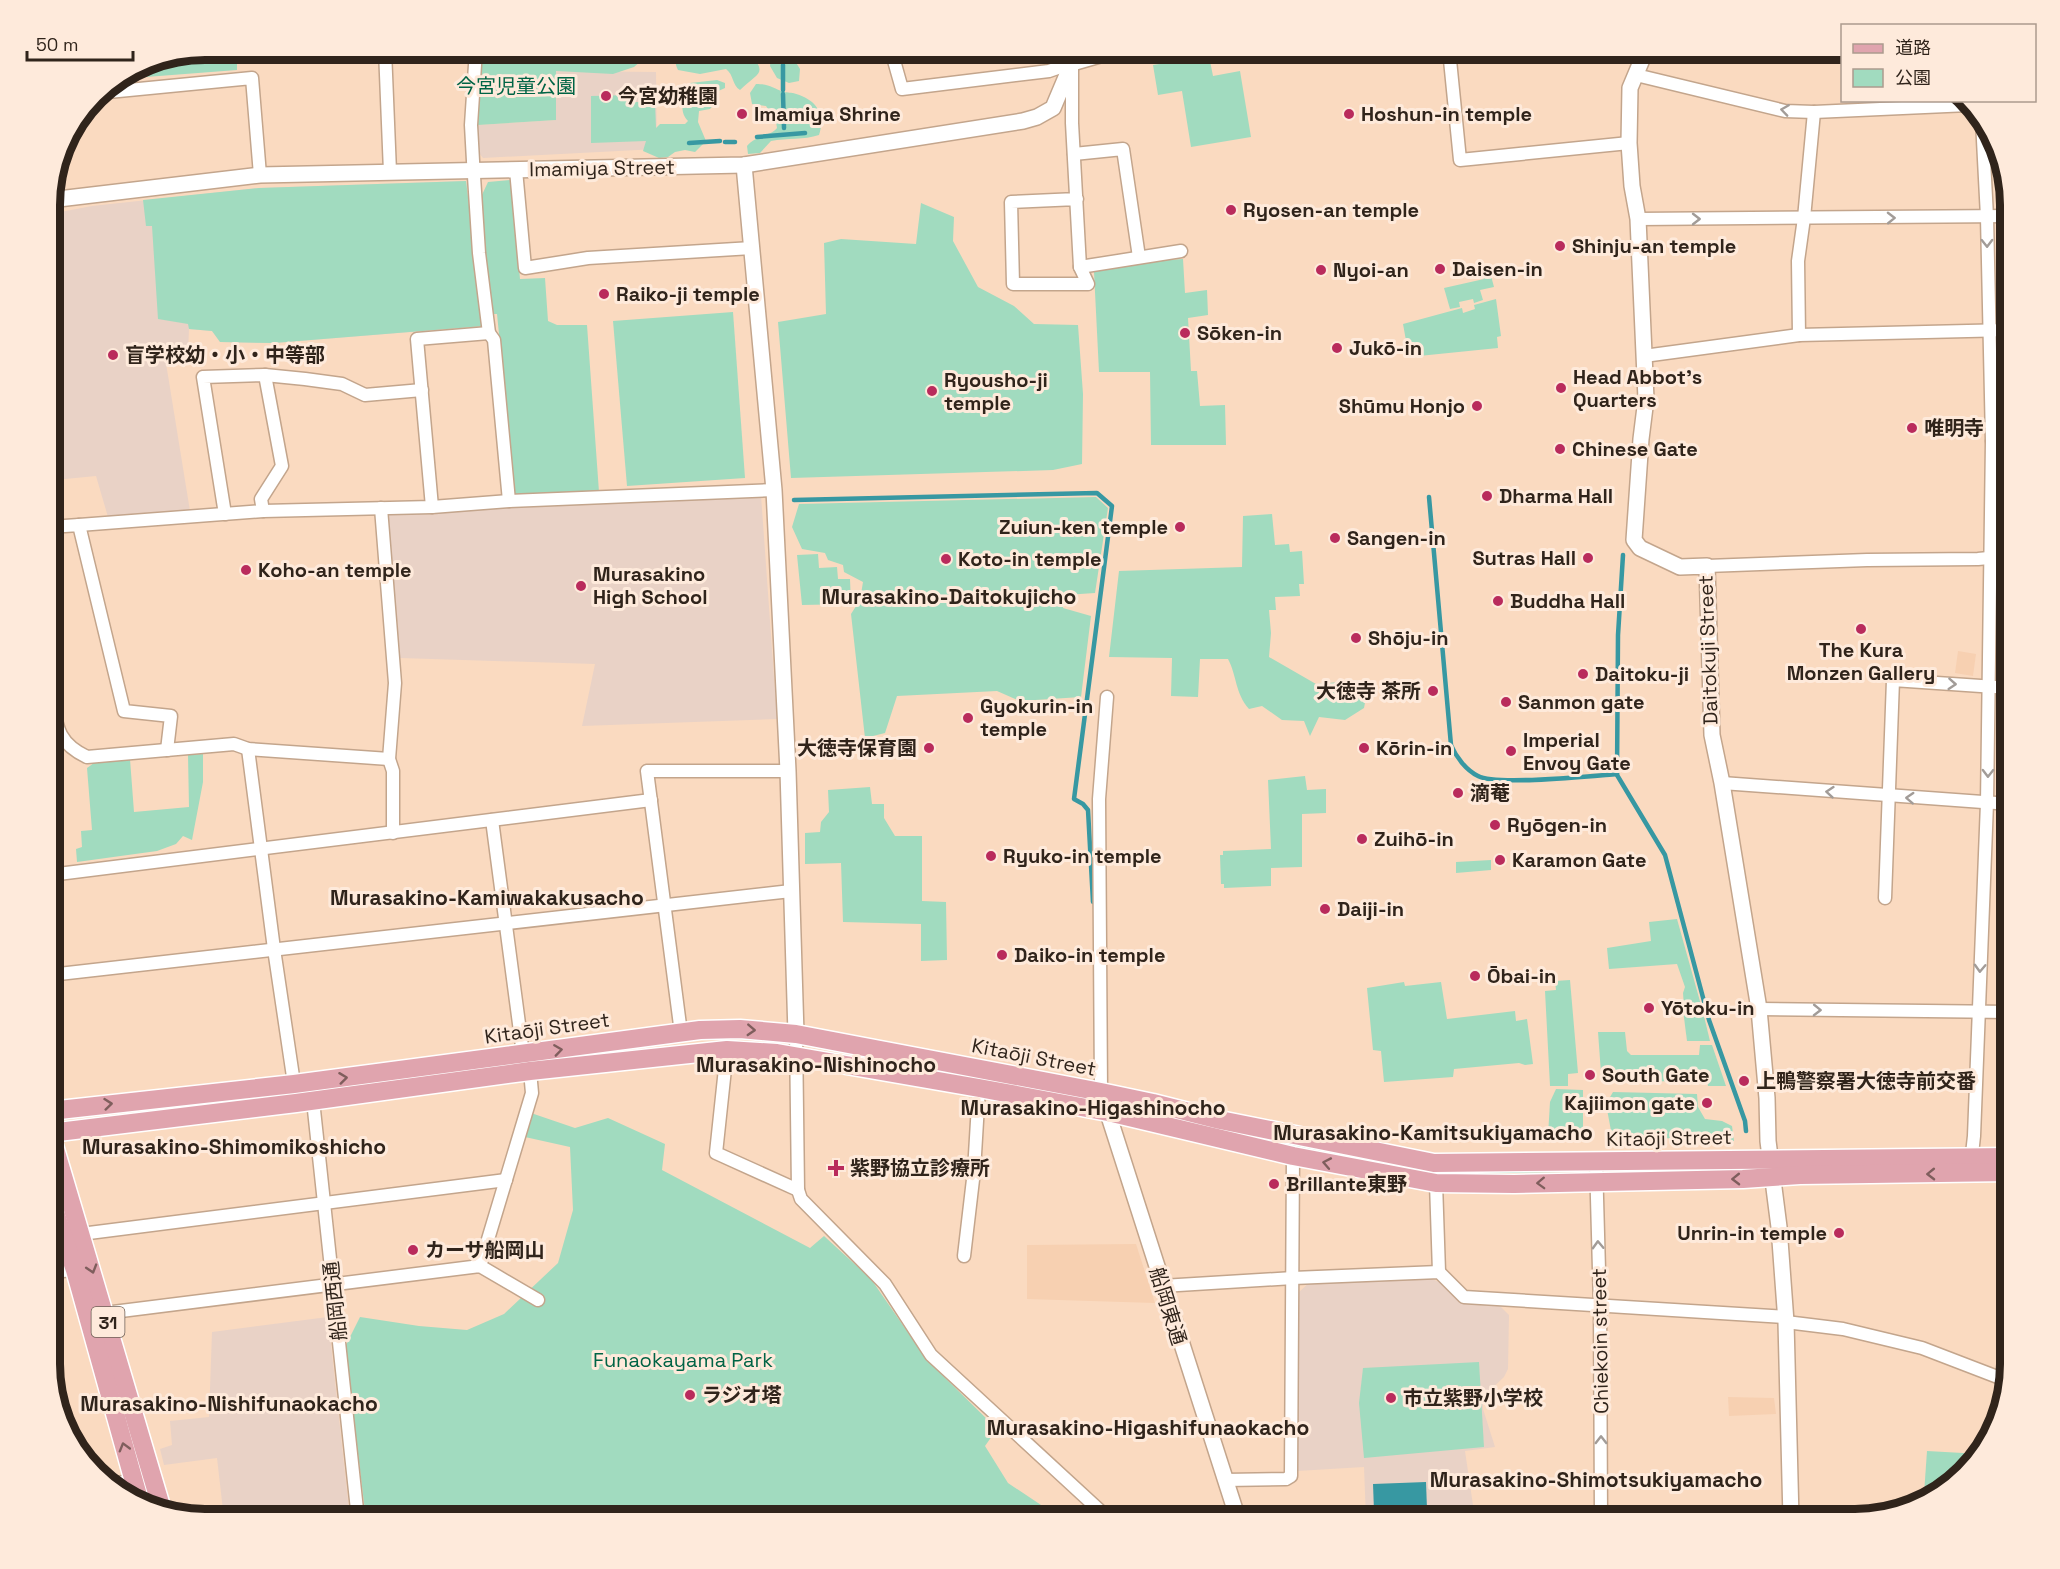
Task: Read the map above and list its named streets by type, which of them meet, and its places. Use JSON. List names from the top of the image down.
{
  "streets": {
    "main road": ["Kitaōji Street", "31"],
    "street": [
      "Imamiya Street",
      "Daitokuji Street",
      "船岡西通",
      "船岡東通",
      "Chiekoin street"
    ]
  },
  "crossings": [
    ["Daitokuji Street", "Kitaōji Street"],
    ["Kitaōji Street", "船岡西通"],
    ["Kitaōji Street", "船岡東通"],
    ["Kitaōji Street", "Chiekoin street"]
  ],
  "one_way": ["Chiekoin street"],
  "districts": [
    "Murasakino-Daitokujicho",
    "Murasakino-Kamiwakakusacho",
    "Murasakino-Nishinocho",
    "Murasakino-Higashinocho",
    "Murasakino-Kamitsukiyamacho",
    "Murasakino-Shimomikoshicho",
    "Murasakino-Nishifunaokacho",
    "Murasakino-Higashifunaokacho",
    "Murasakino-Shimotsukiyamacho"
  ],
  "parks": ["今宮児童公園", "Funaokayama Park"],
  "places": {
    "other": [
      "今宮幼稚園",
      "Imamiya Shrine",
      "Hoshun-in temple",
      "Ryosen-an temple",
      "Shinju-an temple",
      "Daisen-in",
      "Nyoi-an",
      "Raiko-ji temple",
      "Sōken-in",
      "Jukō-in",
      "盲学校幼・小・中等部",
      "Head Abbot's Quarters",
      "Ryousho-ji temple",
      "Shūmu Honjo",
      "唯明寺",
      "Chinese Gate",
      "Dharma Hall",
      "Zuiun-ken temple",
      "Sangen-in",
      "Sutras Hall",
      "Koto-in temple",
      "Koho-an temple",
      "Murasakino High School",
      "Buddha Hall",
      "The Kura Monzen Gallery",
      "Shōju-in",
      "Daitoku-ji",
      "大徳寺 茶所",
      "Sanmon gate",
      "Gyokurin-in temple",
      "大徳寺保育園",
      "Kōrin-in",
      "Imperial Envoy Gate",
      "滴菴",
      "Ryōgen-in",
      "Zuihō-in",
      "Ryuko-in temple",
      "Karamon Gate",
      "Daiji-in",
      "Daiko-in temple",
      "Ōbai-in",
      "Yōtoku-in",
      "South Gate",
      "上鴨警察署大徳寺前交番",
      "Kajiimon gate",
      "Brillante東野",
      "Unrin-in temple",
      "カーサ船岡山",
      "ラジオ塔",
      "市立紫野小学校"
    ],
    "health": ["紫野協立診療所"]
  },
  "legend": ["道路", "公園"],
  "scale_bar": "50 m"
}
